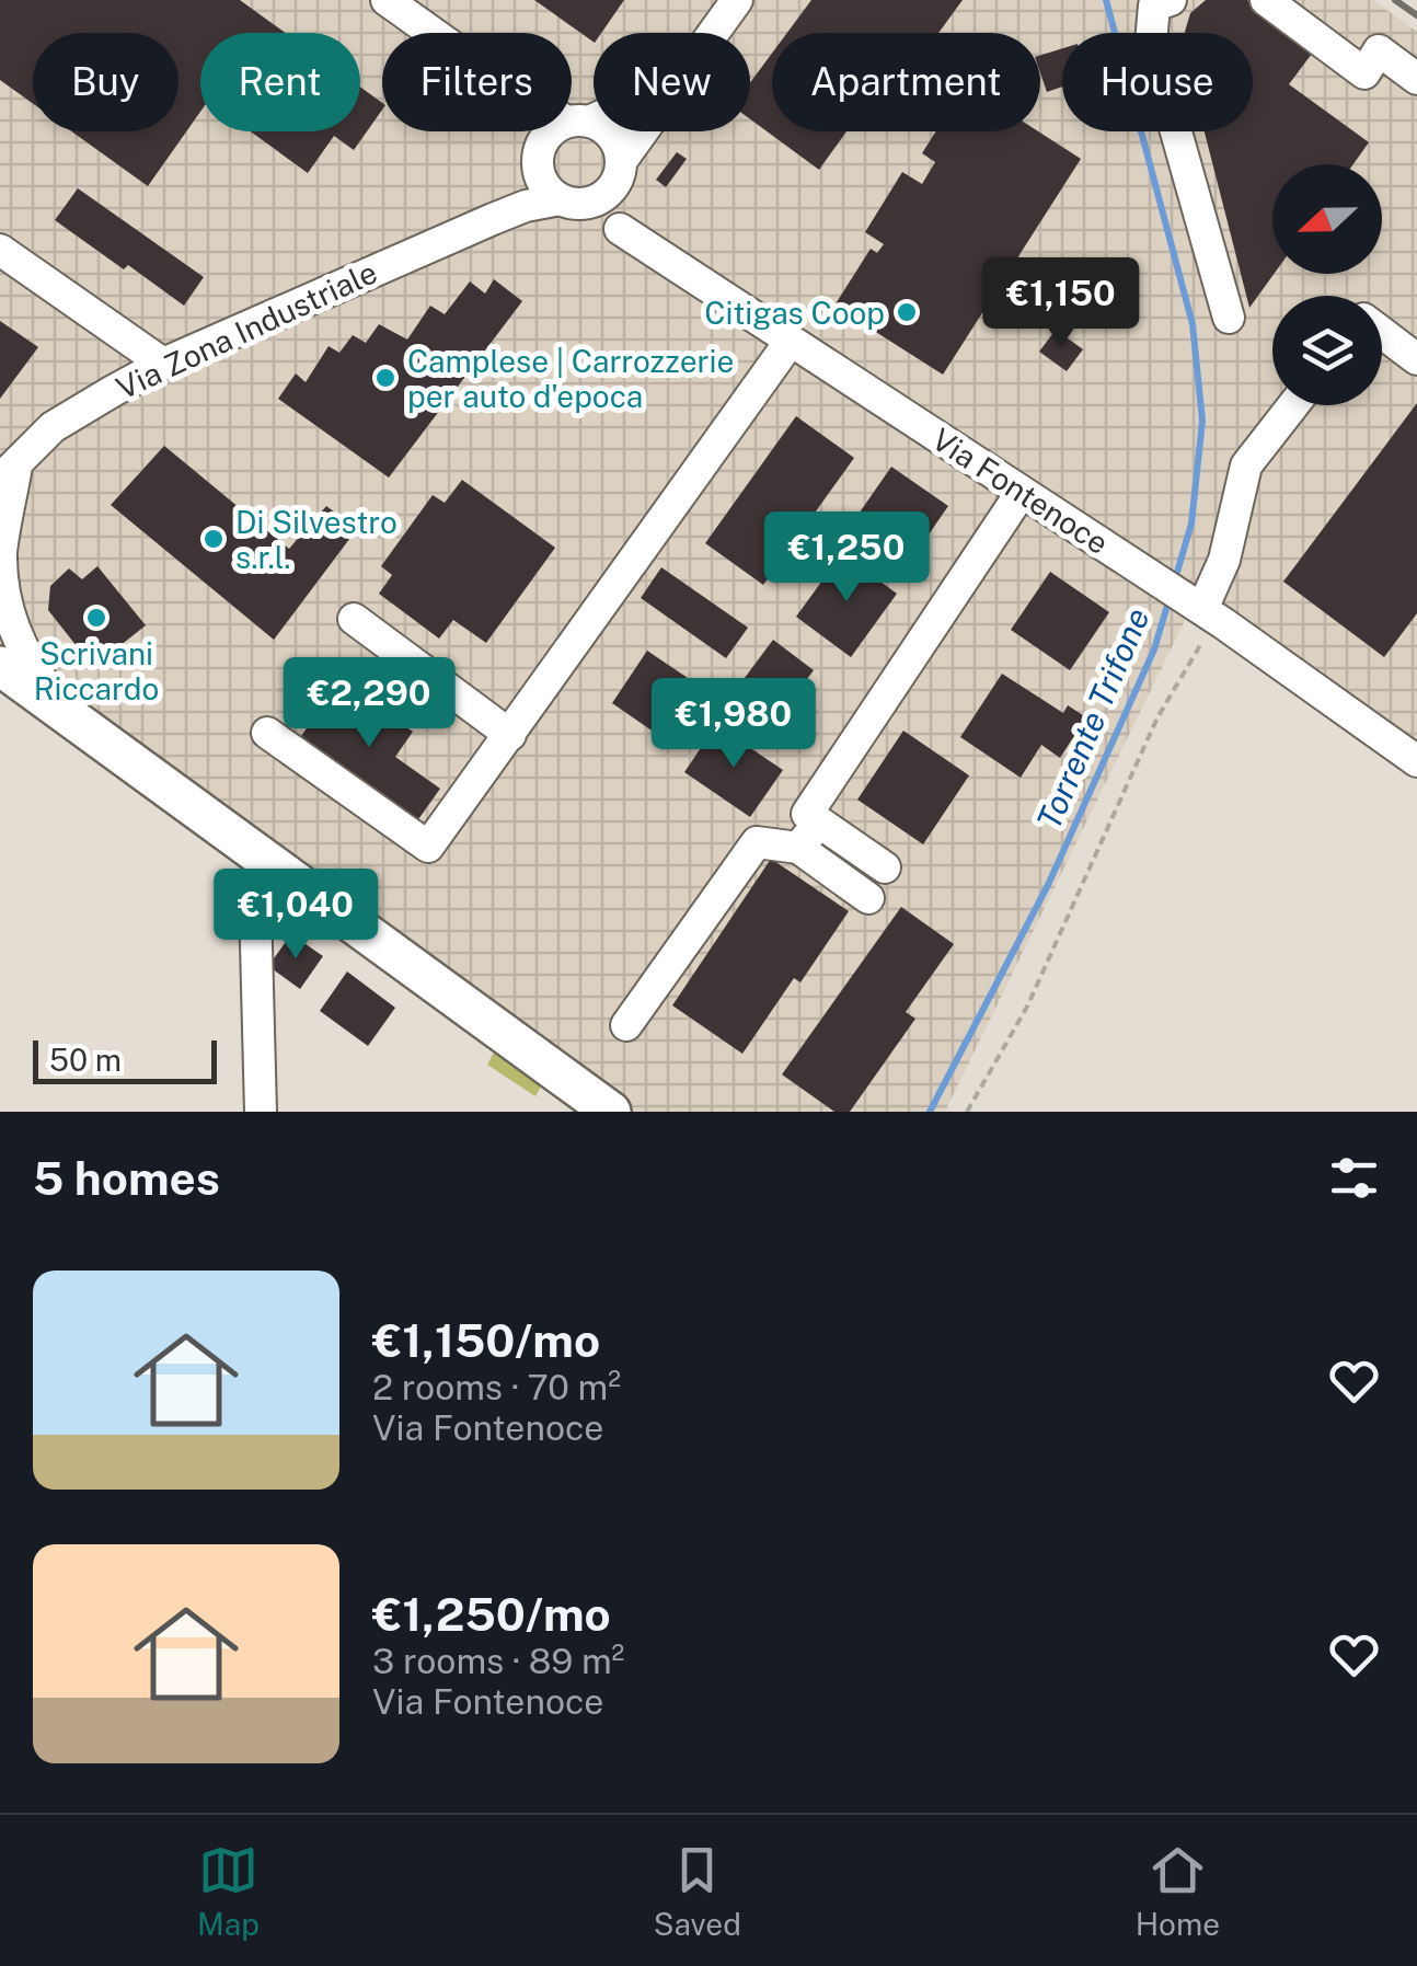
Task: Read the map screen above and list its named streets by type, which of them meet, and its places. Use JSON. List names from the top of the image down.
{
  "streets": {
    "street": ["Via Zona Industriale", "Via Fontenoce"]
  },
  "crossings": [
    ["Via Zona Industriale", "Via Fontenoce"]
  ],
  "water": ["Torrente Trifone"],
  "places": [
    "Citigas Coop",
    "Camplese | Carrozzerie per auto d'epoca",
    "Di Silvestro s.r.l.",
    "Scrivani Riccardo"
  ],
  "scale_bar": "50 m",
  "north": "left",
  "page": {
    "chip": [
      "Buy",
      "Rent",
      "Filters",
      "New",
      "Apartment",
      "House"
    ],
    "price": [
      "€1,150",
      "€1,250",
      "€2,290",
      "€1,980",
      "€1,040"
    ],
    "scale": "50 m",
    "heading": "5 homes",
    "list": [
      {
        "name": "€1,150/mo",
        "note": "2 rooms · 70 m² · Via Fontenoce"
      },
      {
        "name": "€1,250/mo",
        "note": "3 rooms · 89 m² · Via Fontenoce"
      }
    ],
    "tabs": ["Map", "Saved", "Home"]
  }
}
